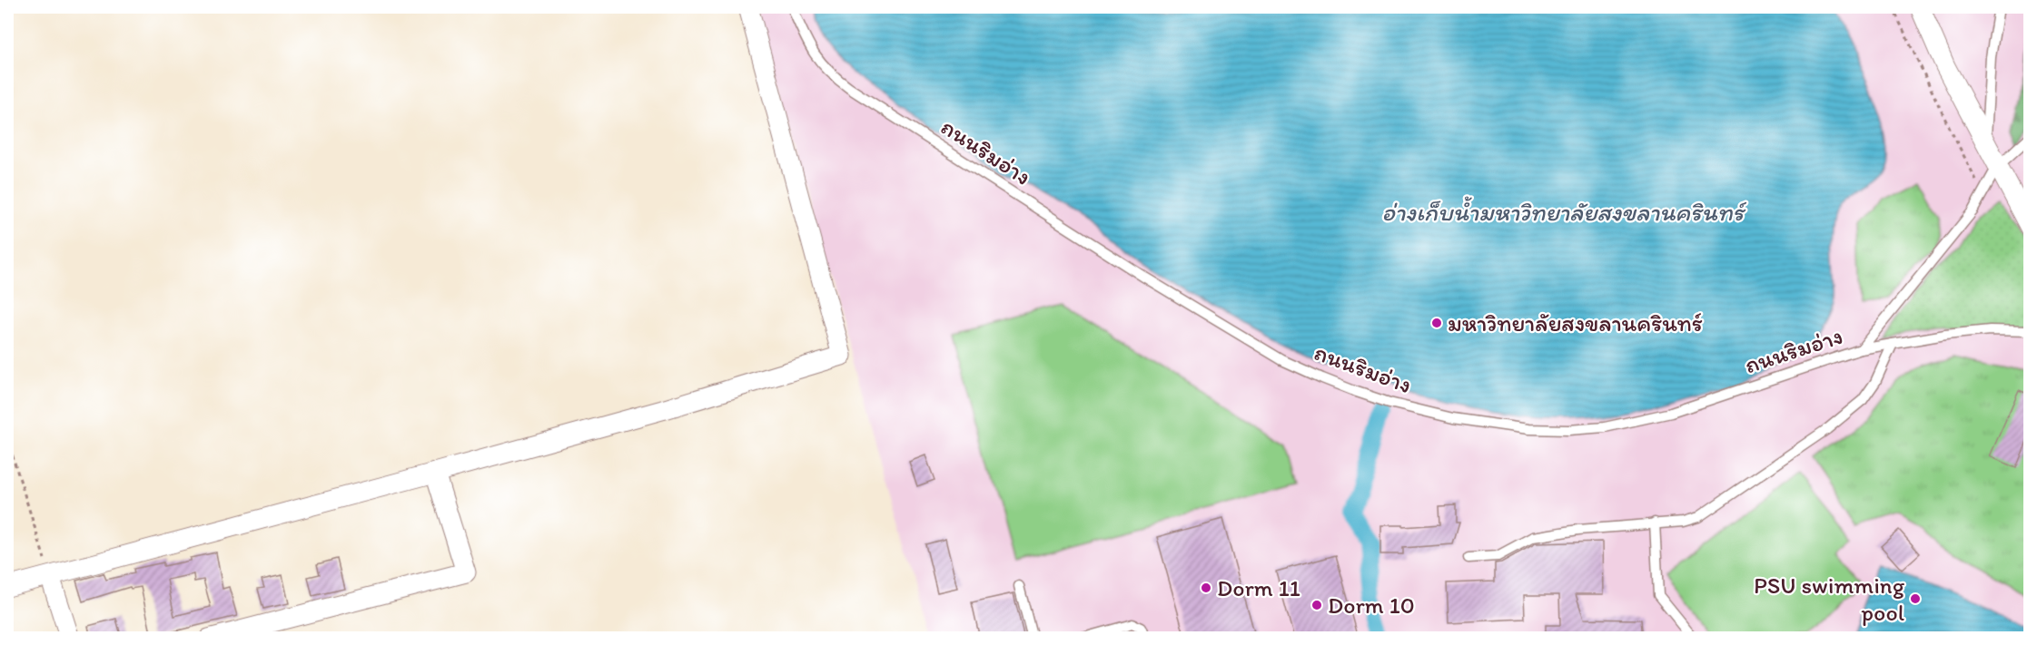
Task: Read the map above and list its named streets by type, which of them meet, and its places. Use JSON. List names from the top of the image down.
{
  "streets": {
    "lane": ["ถนนริมอ่าง"]
  },
  "water": ["อ่างเก็บน้ำมหาวิทยาลัยสงขลานครินทร์"],
  "places": [
    "มหาวิทยาลัยสงขลานครินทร์",
    "Dorm 11",
    "PSU swimming pool",
    "Dorm 10"
  ]
}
